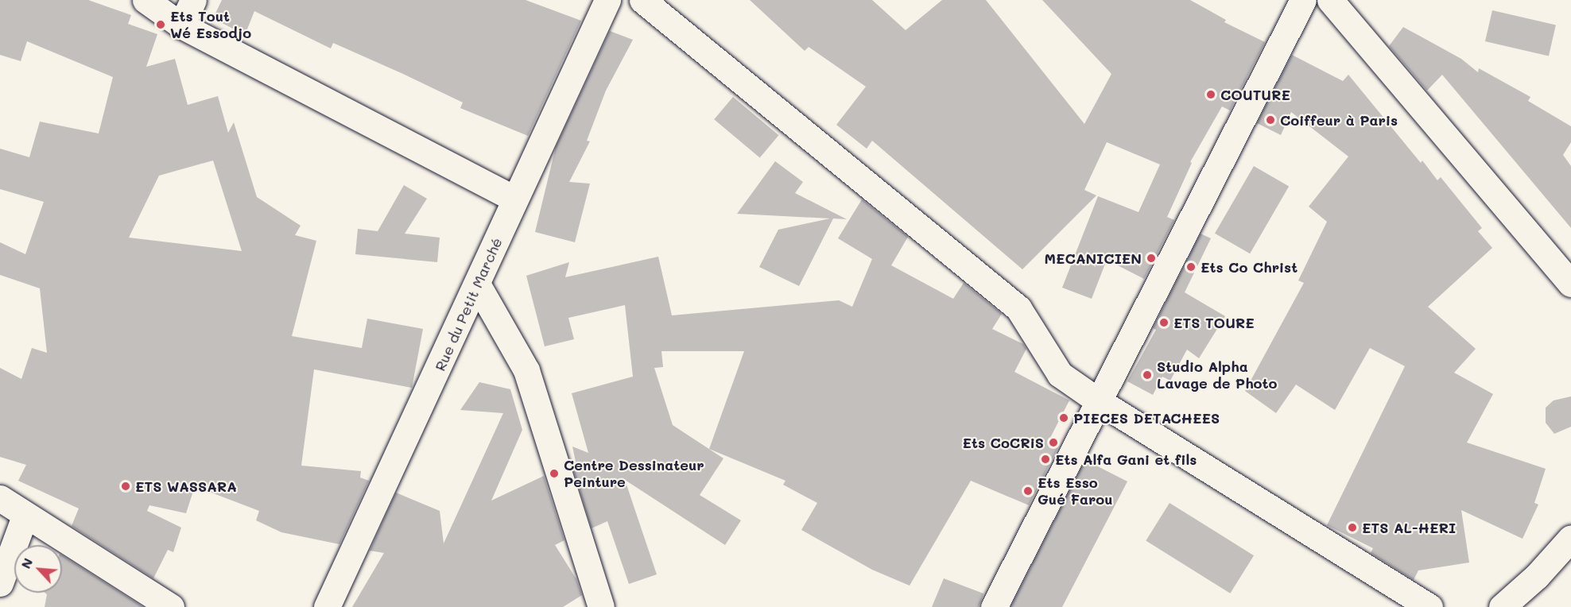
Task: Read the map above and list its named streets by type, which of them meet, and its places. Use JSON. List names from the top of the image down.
{
  "streets": {
    "street": ["Rue du Petit Marché"]
  },
  "places": [
    "Ets Tout Wé Essodjo",
    "COUTURE",
    "Coiffeur à Paris",
    "MECANICIEN",
    "Ets Co Christ",
    "ETS TOURE",
    "Studio Alpha Lavage de Photo",
    "PIECES DETACHEES",
    "Ets CoCRiS",
    "Ets Alfa Gani et fils",
    "Centre Dessinateur Peinture",
    "ETS WASSARA",
    "Ets Esso Gué Farou",
    "ETS AL-HERI"
  ],
  "north": "top left"
}
